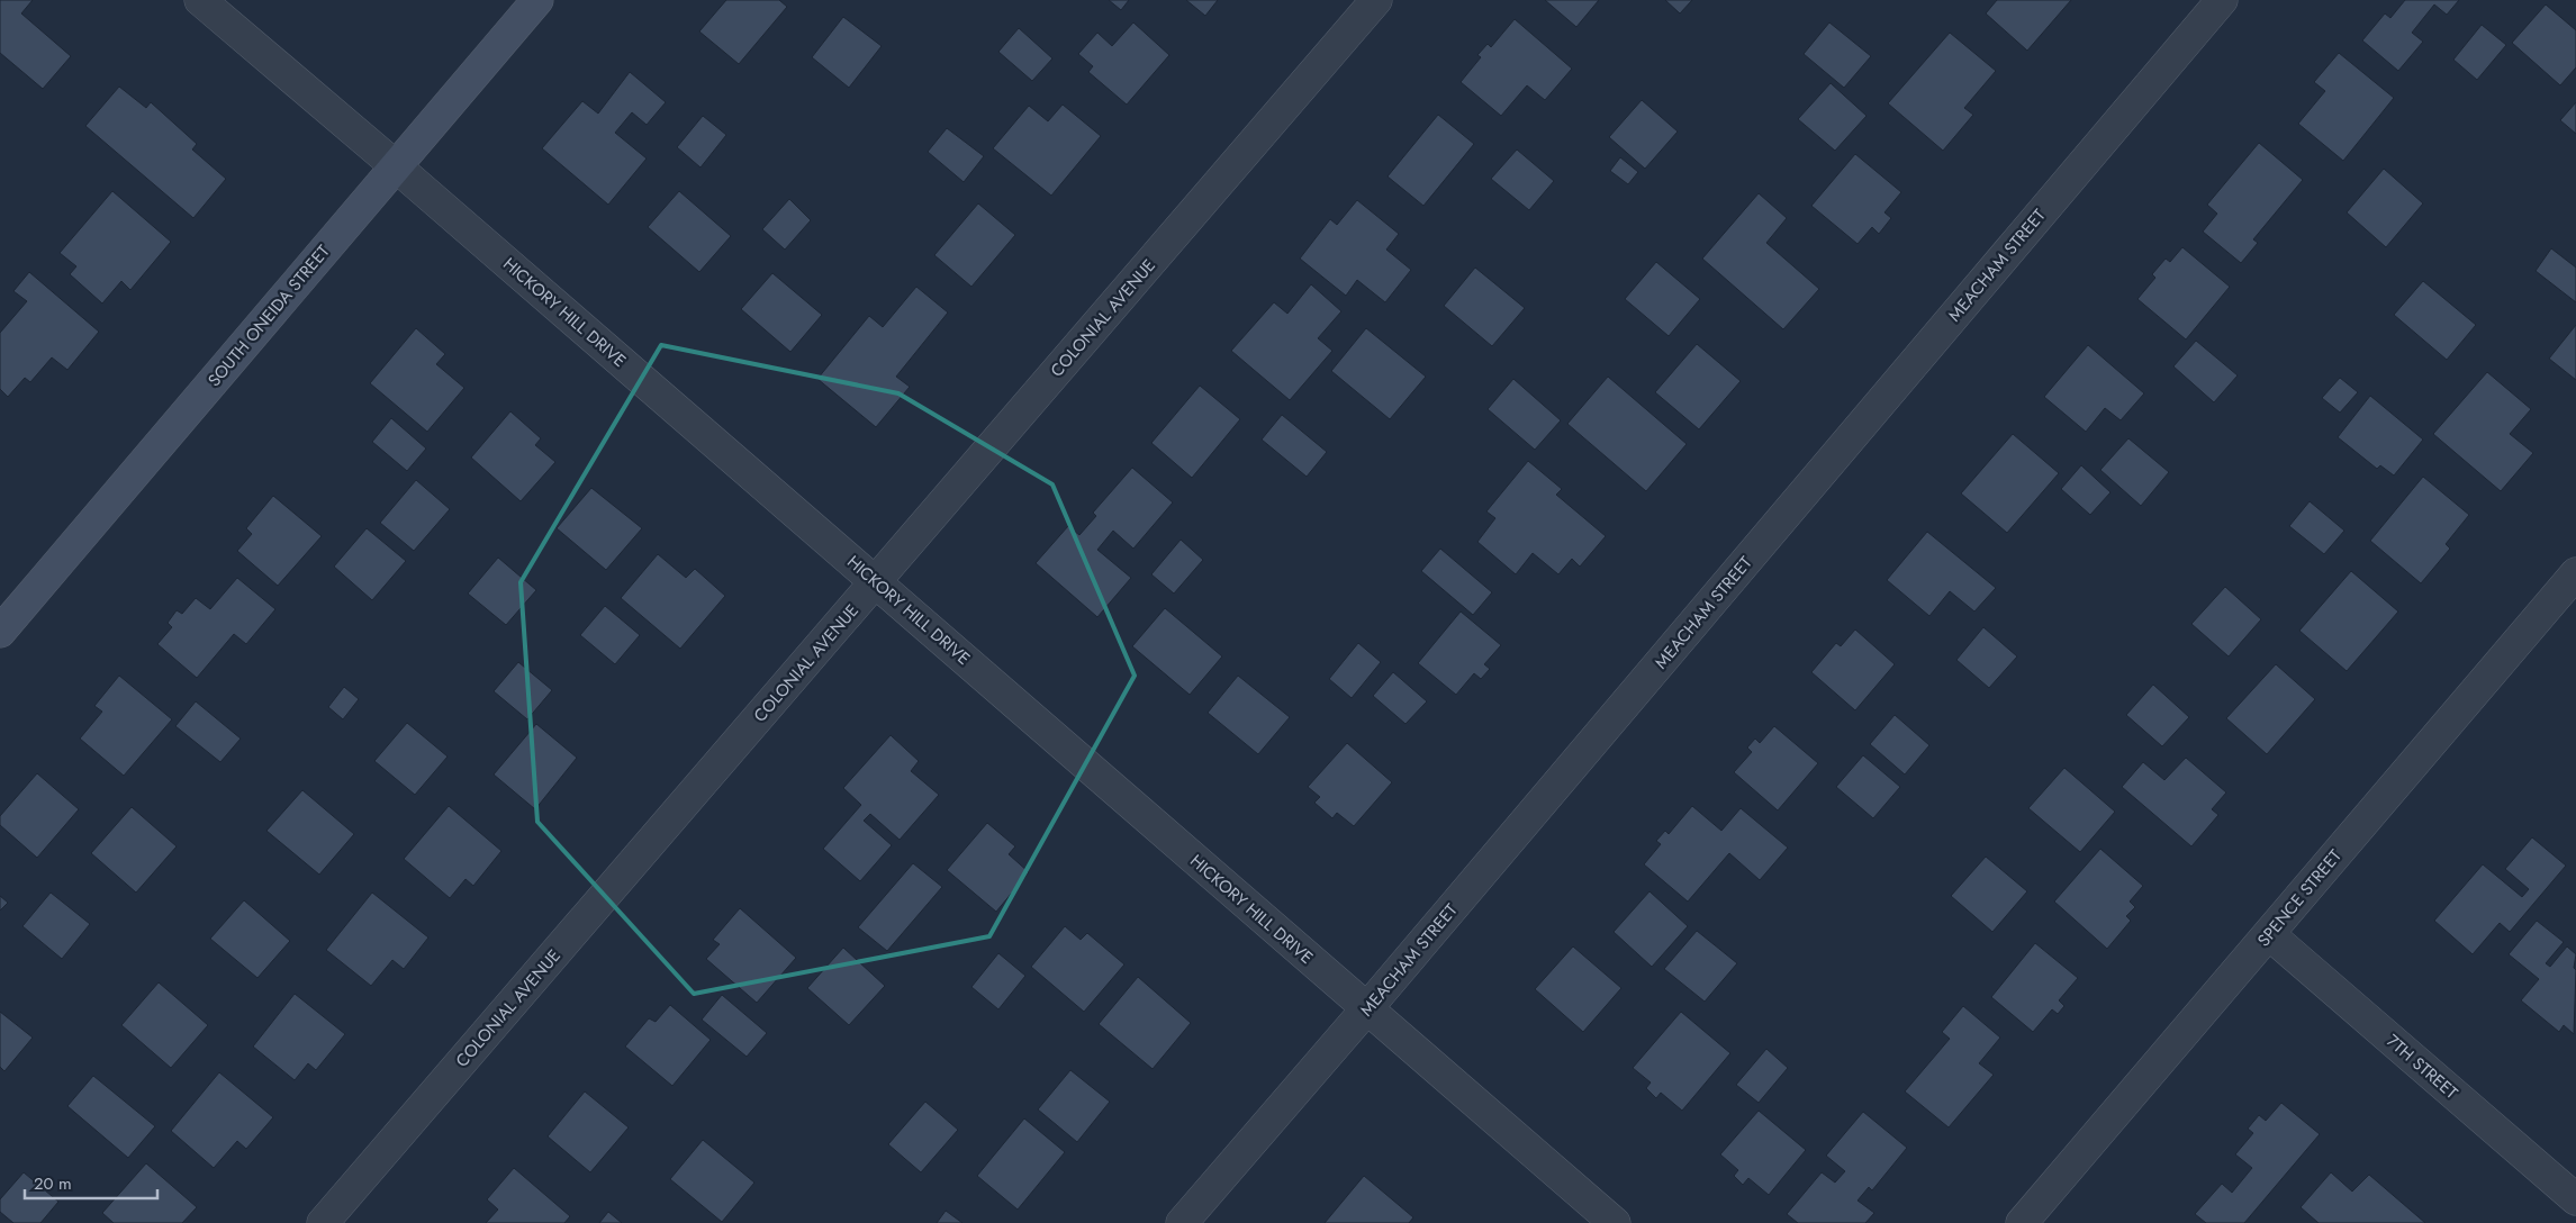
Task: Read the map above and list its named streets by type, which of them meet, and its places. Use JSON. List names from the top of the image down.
{
  "streets": {
    "street": [
      "MEACHAM STREET",
      "HICKORY HILL DRIVE",
      "SOUTH ONEIDA STREET",
      "COLONIAL AVENUE",
      "SPENCE STREET",
      "7TH STREET"
    ]
  },
  "crossings": [
    ["MEACHAM STREET", "HICKORY HILL DRIVE"],
    ["HICKORY HILL DRIVE", "SOUTH ONEIDA STREET"],
    ["HICKORY HILL DRIVE", "COLONIAL AVENUE"],
    ["SPENCE STREET", "7TH STREET"]
  ],
  "scale_bar": "20 m"
}
